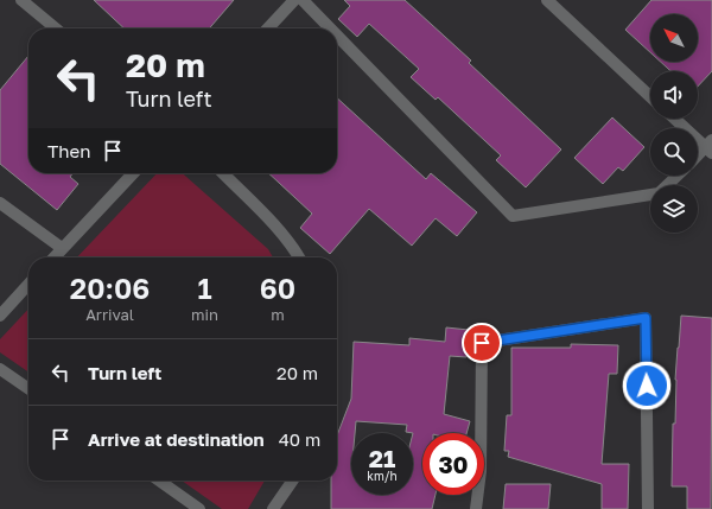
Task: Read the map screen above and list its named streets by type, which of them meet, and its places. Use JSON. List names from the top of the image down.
{
  "north": "top left",
  "page": {
    "turn": ["20 m", "Turn left"],
    "then": "Then",
    "eta": [
      "20:06",
      "Arrival",
      "1",
      "min",
      "60",
      "m"
    ],
    "list": [
      {
        "name": "Turn left",
        "value": "20 m"
      },
      {
        "name": "Arrive at destination",
        "value": "40 m"
      }
    ],
    "speed": "21 km/h",
    "limit": "30"
  }
}
